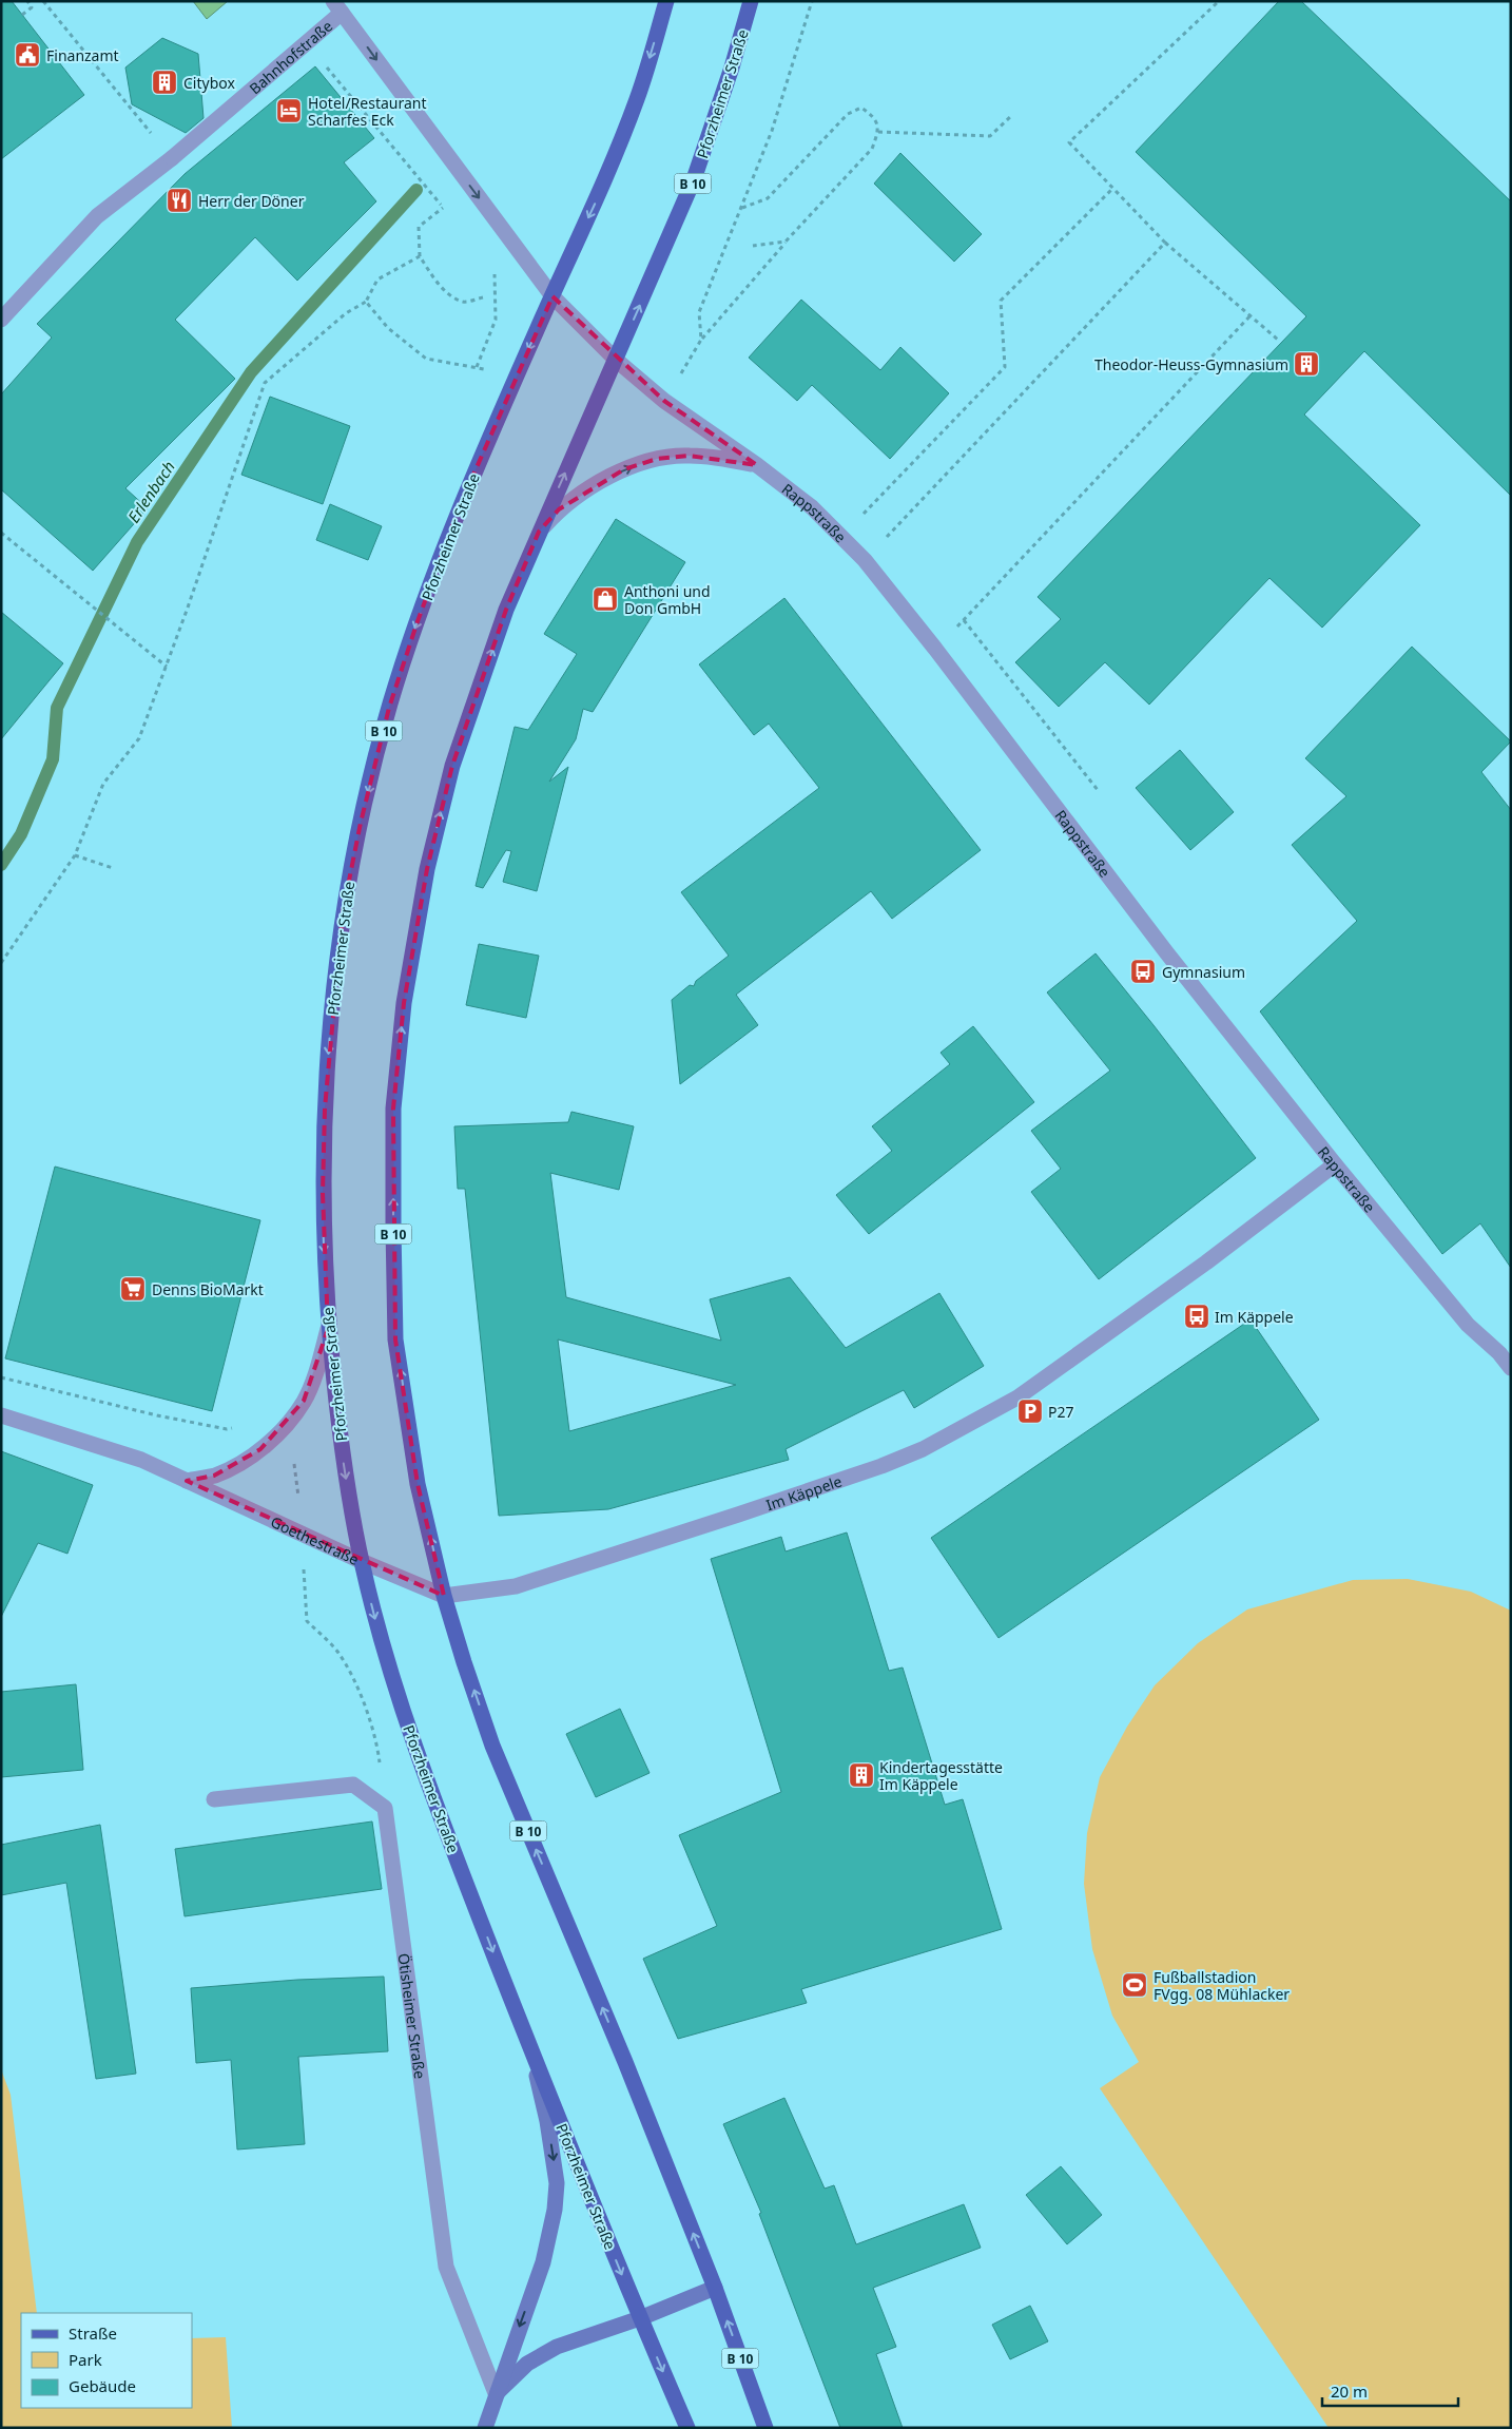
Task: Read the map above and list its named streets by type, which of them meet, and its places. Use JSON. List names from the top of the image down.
{
  "streets": {
    "main road": ["Pforzheimer Straße", "B 10"],
    "street": [
      "Bahnhofstraße",
      "Rappstraße",
      "Im Käppele",
      "Goethestraße",
      "Ötisheimer Straße"
    ]
  },
  "crossings": [
    ["Bahnhofstraße", "Pforzheimer Straße"],
    ["Pforzheimer Straße", "Rappstraße"],
    ["Pforzheimer Straße", "Im Käppele"],
    ["Pforzheimer Straße", "Goethestraße"],
    ["Rappstraße", "Im Käppele"],
    ["Im Käppele", "Goethestraße"]
  ],
  "one_way": ["Bahnhofstraße"],
  "water": ["Erlenbach"],
  "places": {
    "public building": ["Finanzamt"],
    "building": ["Citybox", "Theodor-Heuss-Gymnasium", "Kindertagesstätte Im Käppele"],
    "hotel": ["Hotel/Restaurant Scharfes Eck"],
    "restaurant": ["Herr der Döner"],
    "shop": ["Anthoni und Don GmbH"],
    "bus stop": ["Gymnasium", "Im Käppele"],
    "supermarket": ["Denns BioMarkt"],
    "parking": ["P27"],
    "sports": ["Fußballstadion FVgg. 08 Mühlacker"]
  },
  "legend": ["Straße", "Park", "Gebäude"],
  "scale_bar": "20 m"
}
